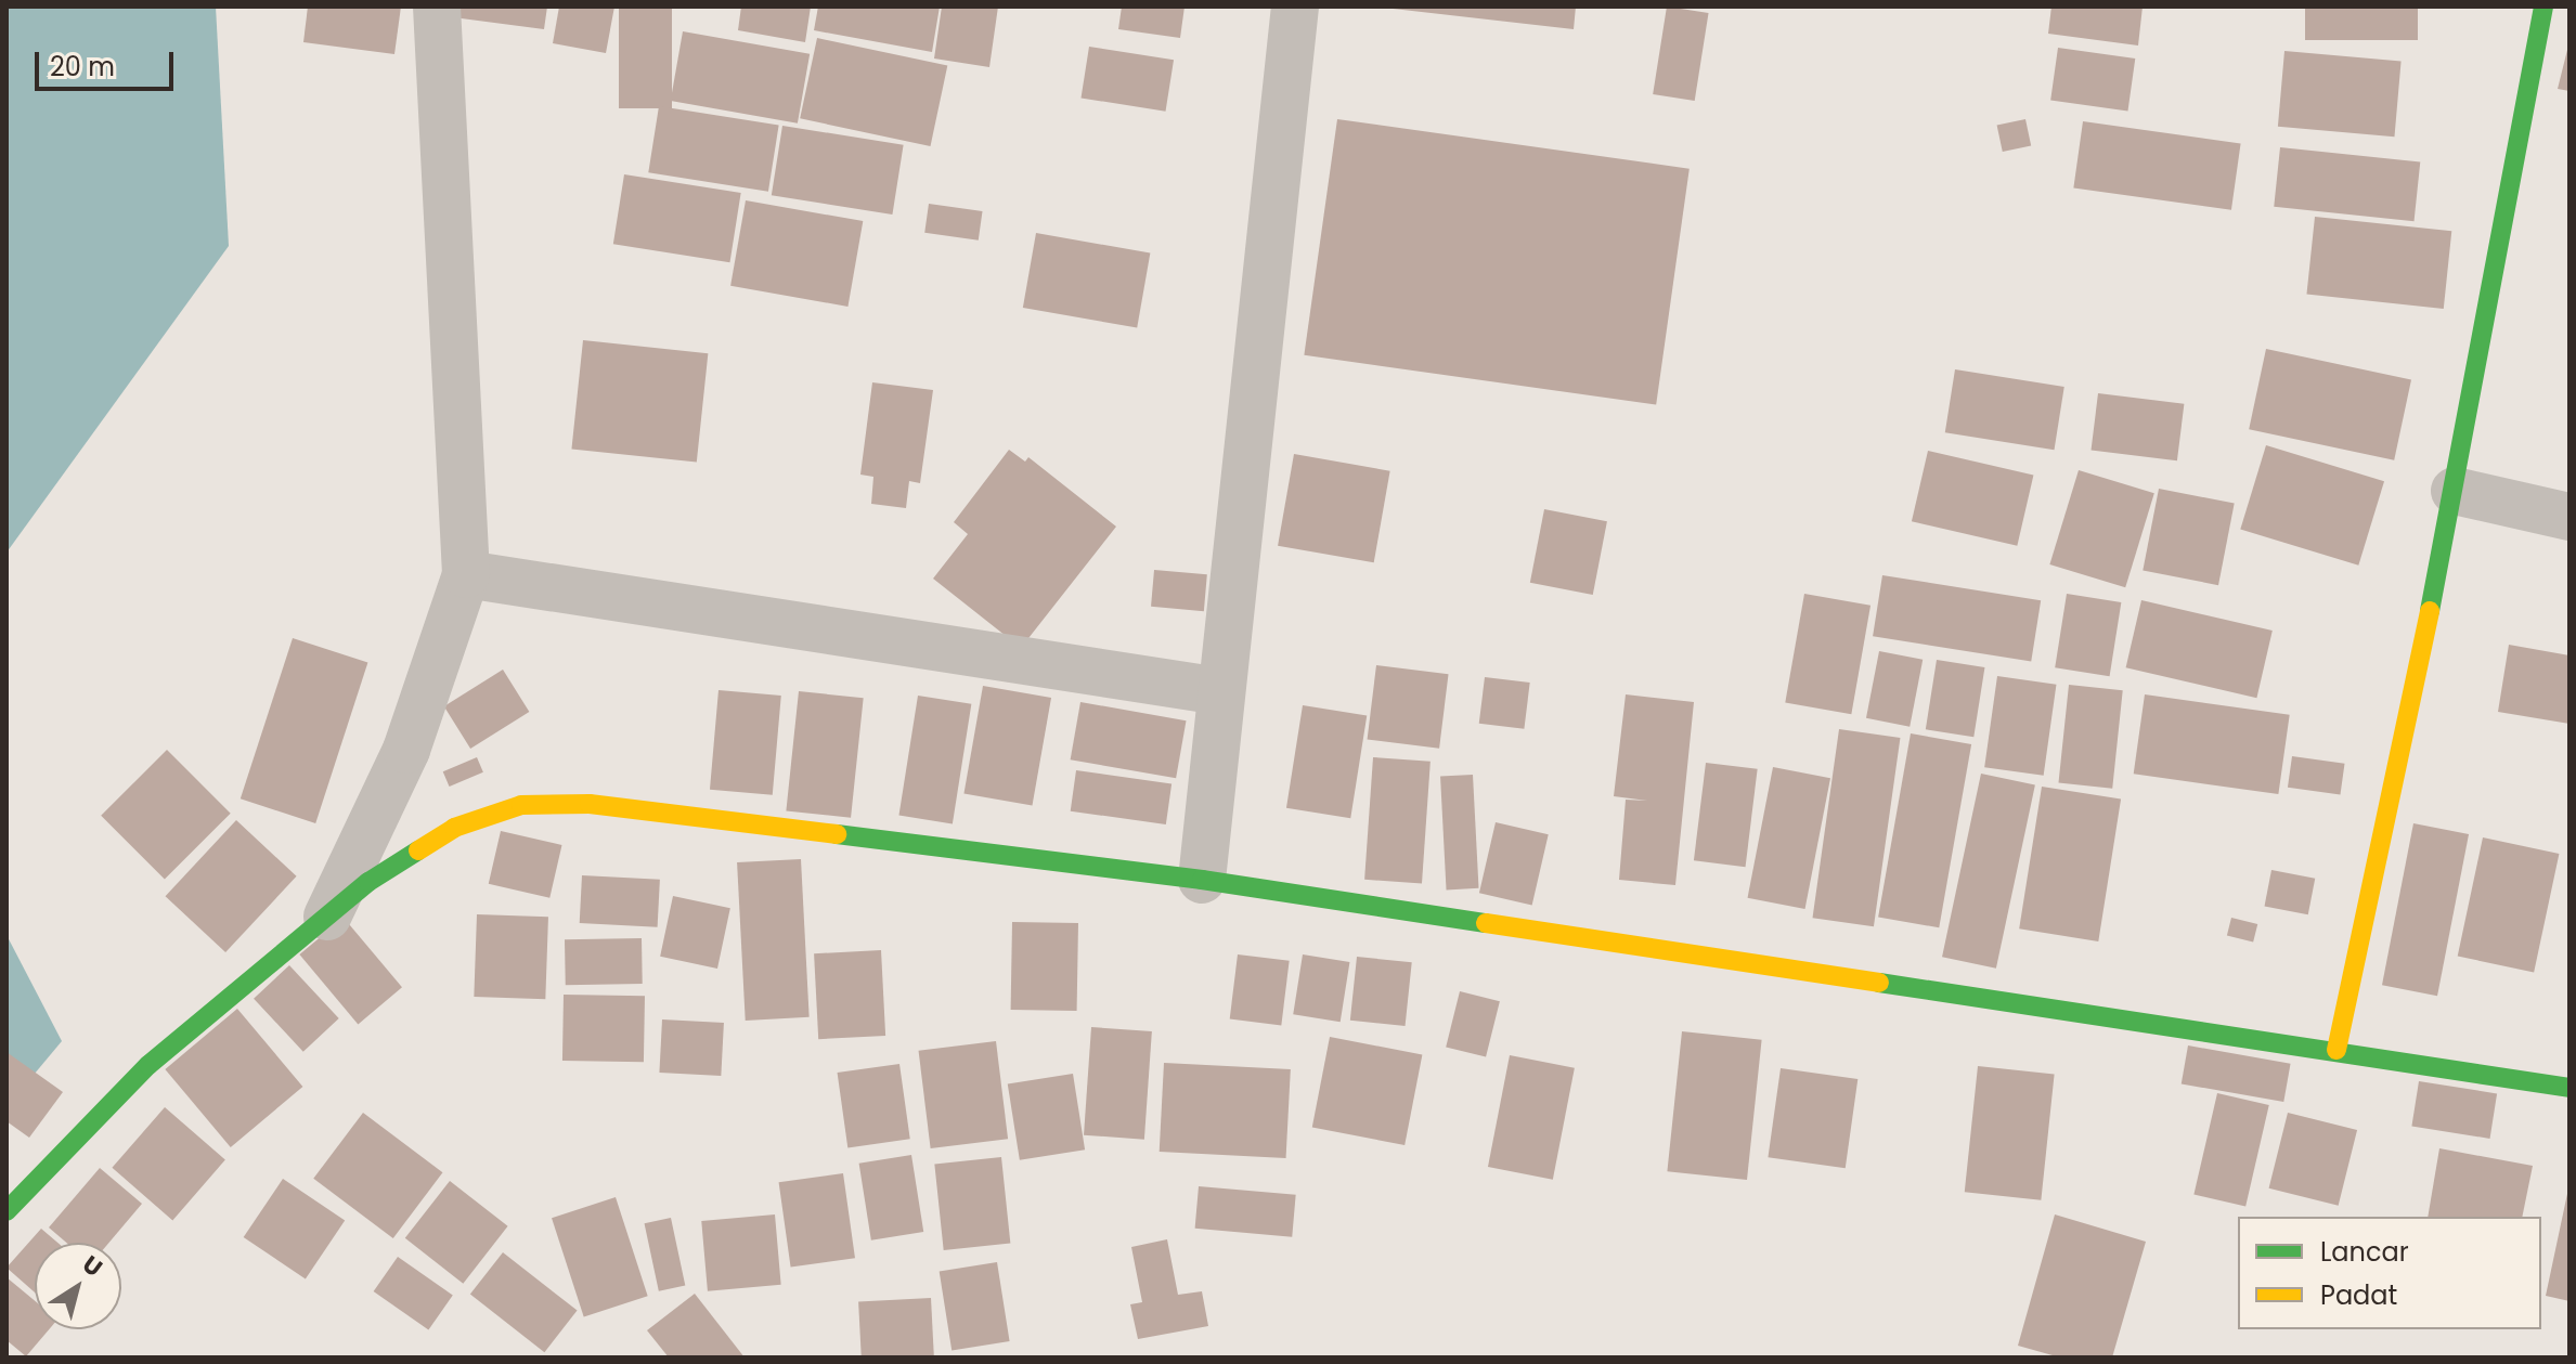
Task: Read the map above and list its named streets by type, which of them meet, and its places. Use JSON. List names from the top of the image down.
{
  "legend": ["Lancar", "Padat"],
  "scale_bar": "20 m",
  "north": "top right"
}
